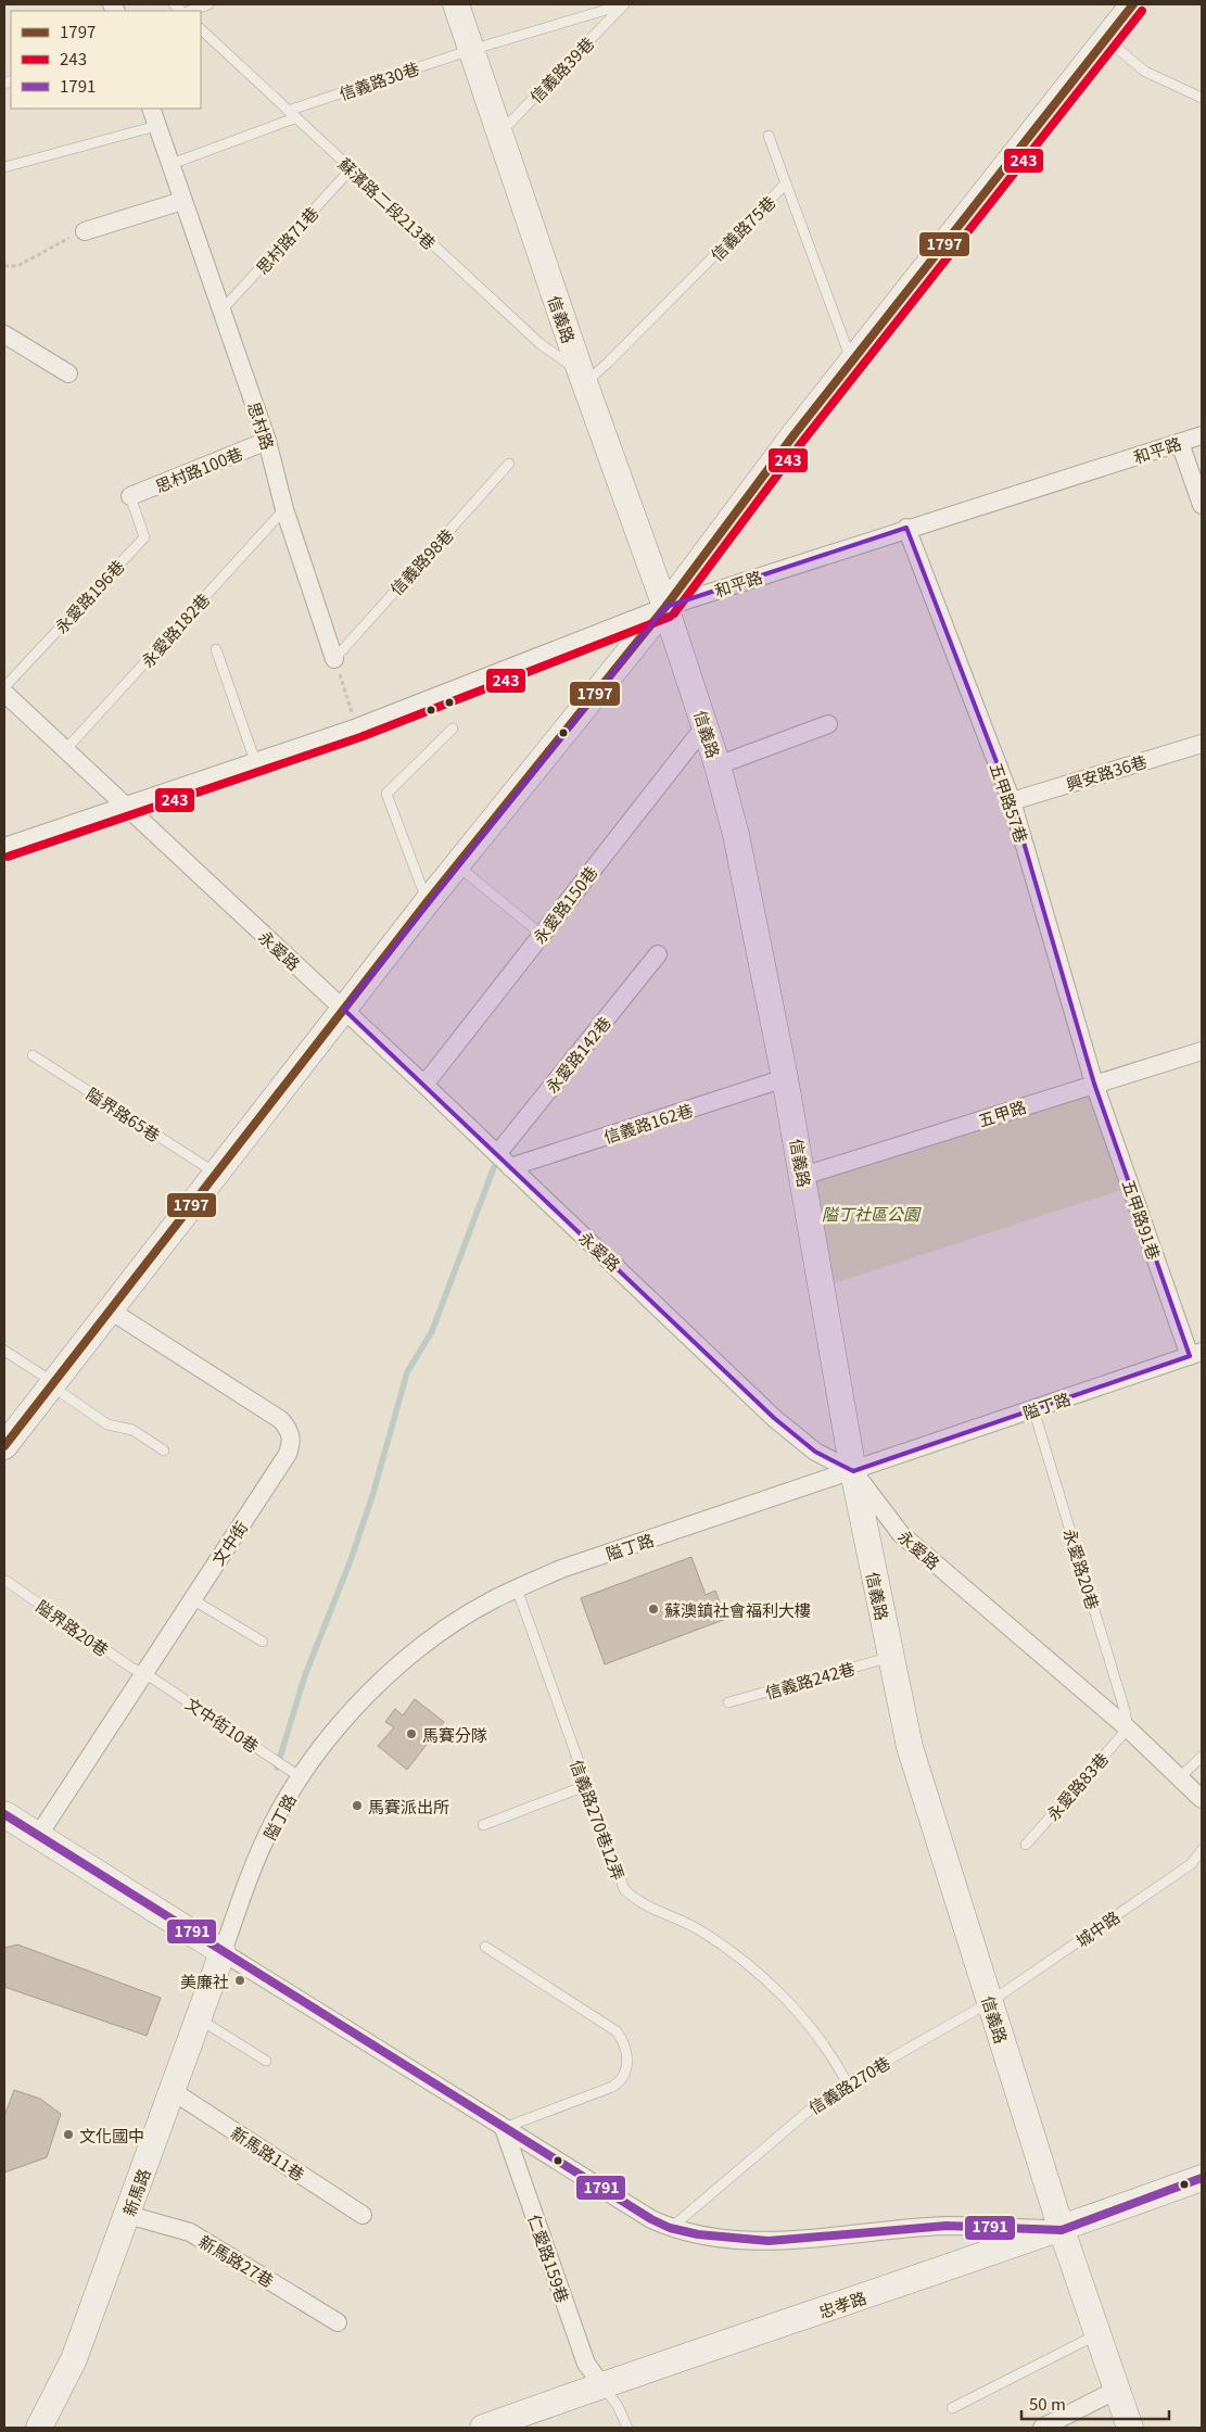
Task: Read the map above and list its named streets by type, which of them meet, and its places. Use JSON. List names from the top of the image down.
{
  "streets": {
    "street": [
      "信義路",
      "思村路",
      "和平路",
      "思村路100巷",
      "興安路36巷",
      "五甲路57巷",
      "永愛路150巷",
      "永愛路",
      "永愛路142巷",
      "五甲路",
      "信義路162巷",
      "五甲路91巷",
      "隘丁路",
      "文中街",
      "新馬路11巷",
      "新馬路",
      "仁愛路159巷",
      "新馬路27巷",
      "忠孝路"
    ],
    "lane": [
      "信義路39巷",
      "信義路30巷",
      "蘇濱路二段213巷",
      "信義路75巷",
      "思村路71巷",
      "信義路98巷",
      "永愛路196巷",
      "永愛路182巷",
      "隘界路65巷",
      "永愛路20巷",
      "隘界路20巷",
      "信義路242巷",
      "文中街10巷",
      "永愛路83巷",
      "信義路270巷12弄",
      "城中路",
      "信義路270巷"
    ]
  },
  "crossings": [
    ["信義路39巷", "信義路30巷"],
    ["信義路39巷", "信義路"],
    ["信義路30巷", "蘇濱路二段213巷"],
    ["信義路30巷", "信義路"],
    ["信義路30巷", "思村路"],
    ["蘇濱路二段213巷", "信義路75巷"],
    ["蘇濱路二段213巷", "思村路71巷"],
    ["蘇濱路二段213巷", "信義路"],
    ["信義路75巷", "信義路"],
    ["思村路71巷", "思村路"],
    ["信義路", "和平路"],
    ["信義路", "永愛路150巷"],
    ["信義路", "永愛路"],
    ["信義路", "五甲路"],
    ["信義路", "信義路162巷"],
    ["信義路", "隘丁路"],
    ["信義路", "信義路242巷"],
    ["信義路", "城中路"],
    ["信義路", "信義路270巷"],
    ["信義路", "忠孝路"],
    ["思村路", "思村路100巷"],
    ["思村路", "信義路98巷"],
    ["思村路", "永愛路182巷"],
    ["和平路", "五甲路57巷"],
    ["和平路", "永愛路"],
    ["思村路100巷", "永愛路196巷"],
    ["永愛路182巷", "永愛路"],
    ["興安路36巷", "五甲路57巷"],
    ["五甲路57巷", "五甲路"],
    ["五甲路57巷", "五甲路91巷"],
    ["永愛路150巷", "永愛路"],
    ["永愛路", "永愛路142巷"],
    ["永愛路", "信義路162巷"],
    ["永愛路", "隘丁路"],
    ["永愛路", "永愛路20巷"],
    ["永愛路", "永愛路83巷"],
    ["五甲路", "五甲路91巷"],
    ["五甲路91巷", "隘丁路"],
    ["隘丁路", "永愛路20巷"],
    ["隘丁路", "文中街10巷"],
    ["隘丁路", "信義路270巷12弄"],
    ["隘丁路", "新馬路"],
    ["文中街", "隘界路20巷"],
    ["文中街", "文中街10巷"],
    ["永愛路20巷", "永愛路83巷"],
    ["隘界路20巷", "文中街10巷"],
    ["信義路270巷12弄", "信義路270巷"],
    ["城中路", "信義路270巷"],
    ["新馬路11巷", "新馬路"],
    ["新馬路", "新馬路27巷"],
    ["仁愛路159巷", "忠孝路"]
  ],
  "parks": ["隘丁社區公園"],
  "places": [
    "蘇澳鎮社會福利大樓",
    "馬賽分隊",
    "馬賽派出所",
    "美廉社",
    "文化國中"
  ],
  "lines": ["transit line 1797", "transit line 243", "transit line 1791"],
  "legend": ["1797", "243", "1791"],
  "scale_bar": "50 m"
}
